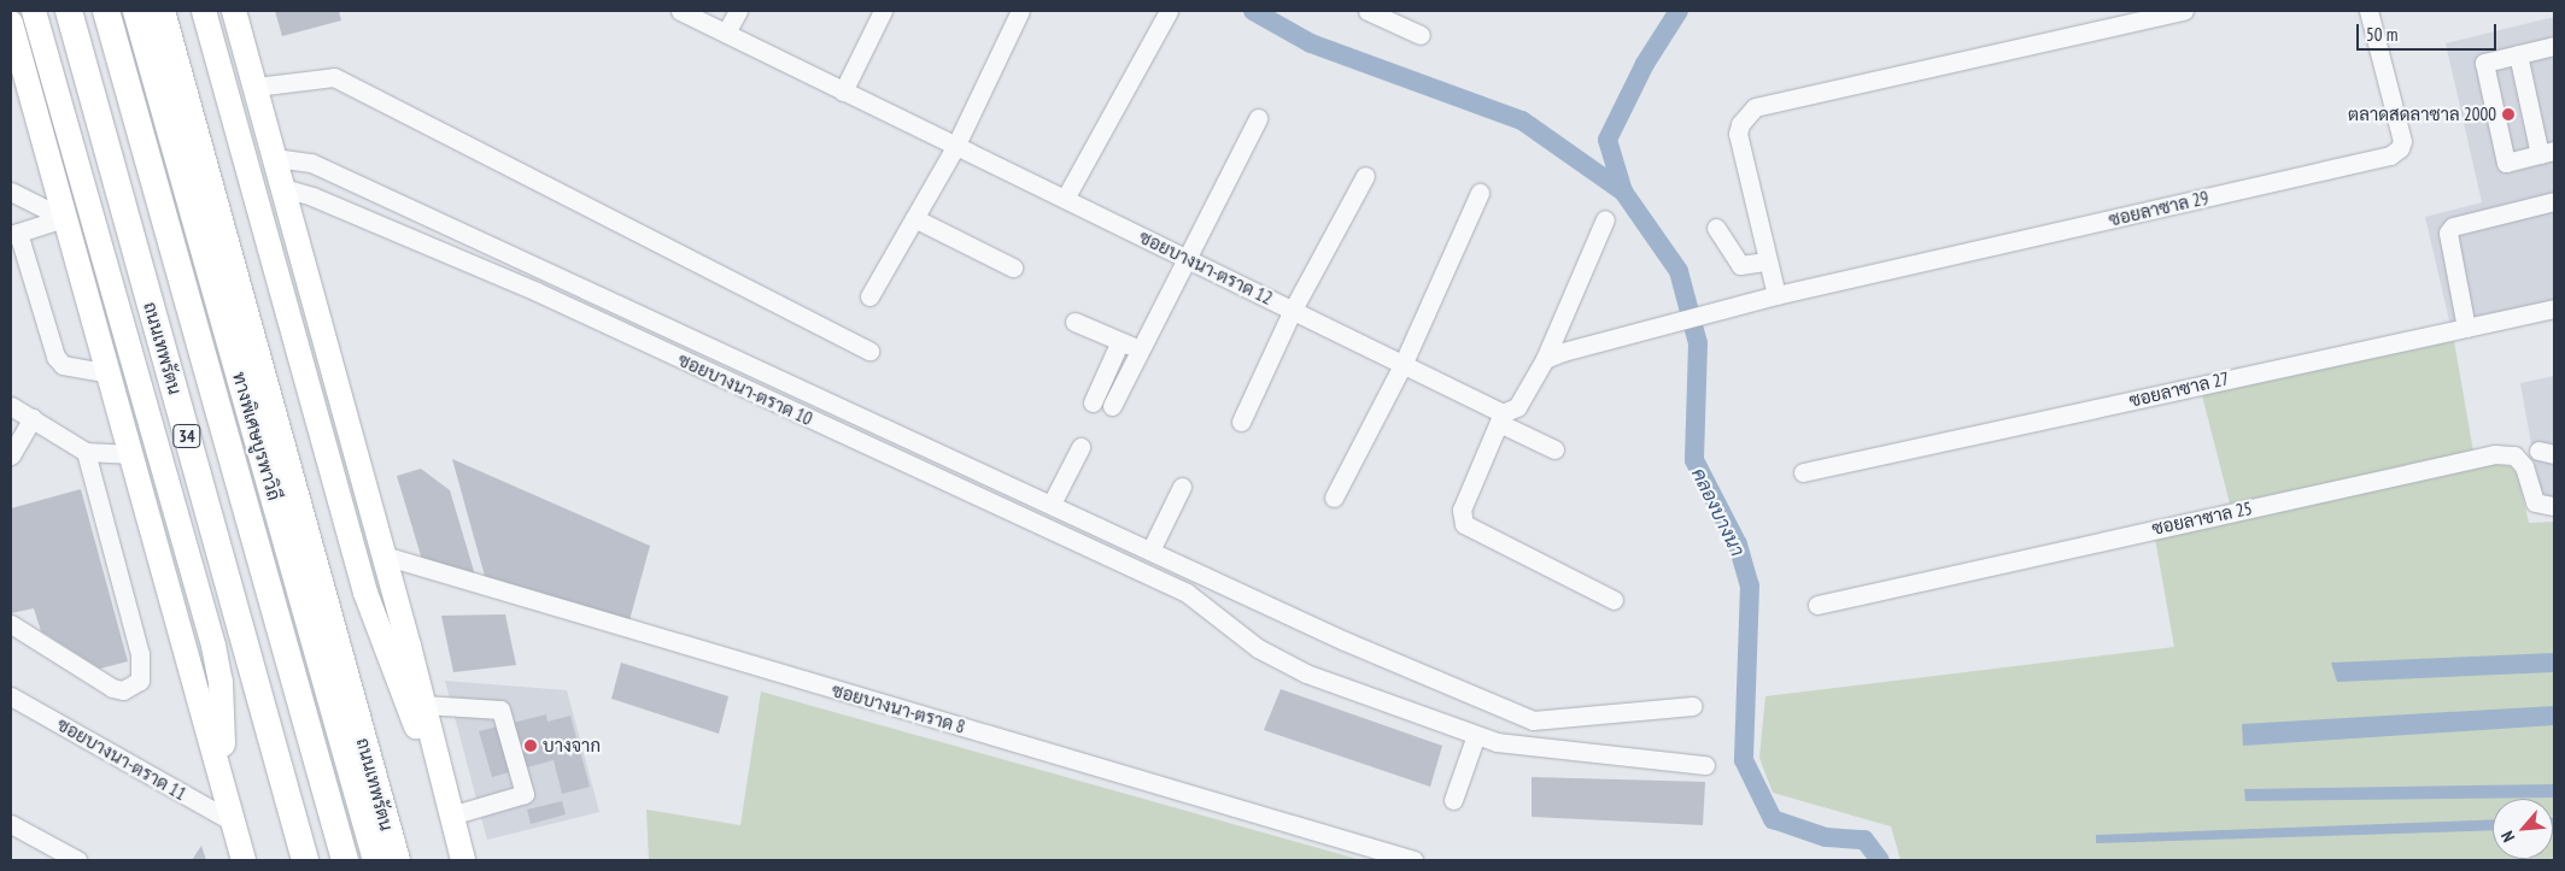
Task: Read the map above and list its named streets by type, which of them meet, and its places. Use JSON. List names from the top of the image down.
{
  "streets": {
    "highway": ["ถนนเทพรัตน", "34", "ทางพิเศษบูรพาวิถี"],
    "street": [
      "ซอยลาซาล 29",
      "ซอยบางนา-ตราด 12",
      "ซอยบางนา-ตราด 10",
      "ซอยลาซาล 27",
      "ซอยลาซาล 25",
      "ซอยบางนา-ตราด 8",
      "ซอยบางนา-ตราด 11"
    ]
  },
  "water": ["คลองบางนา"],
  "places": ["ตลาดสดลาซาล 2000", "บางจาก"],
  "scale_bar": "50 m",
  "north": "bottom left"
}
